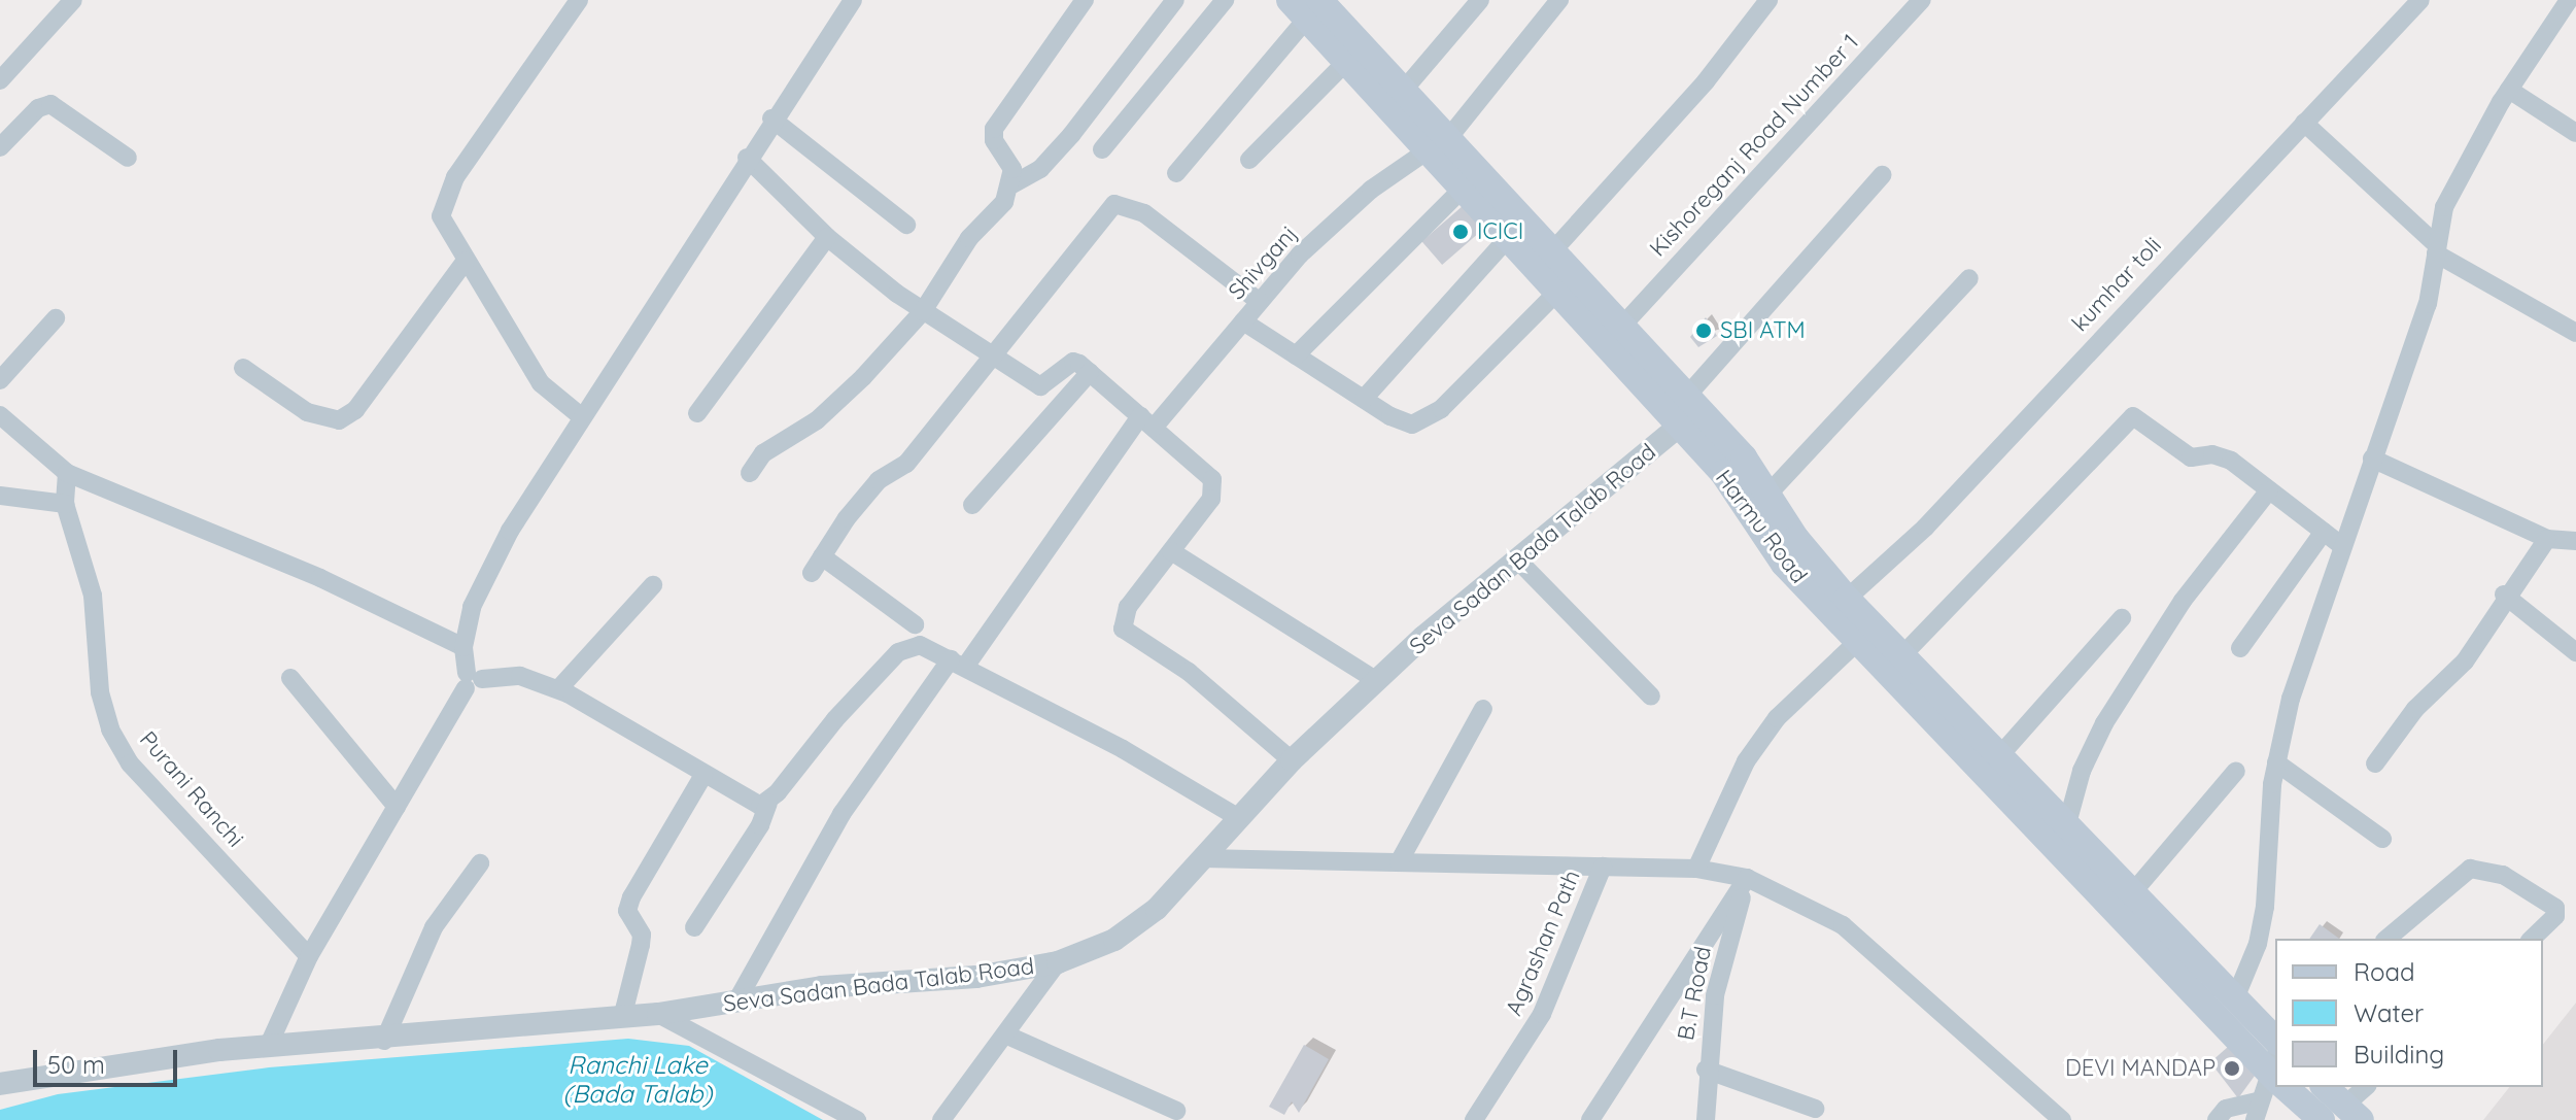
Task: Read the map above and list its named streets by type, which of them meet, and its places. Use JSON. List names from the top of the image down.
{
  "streets": {
    "main road": ["Harmu Road"],
    "street": [
      "Kishoreganj Road Number 1",
      "Shivganj",
      "kumhar toli",
      "Seva Sadan Bada Talab Road",
      "Purani Ranchi",
      "Agrashan Path",
      "B.T Road"
    ]
  },
  "crossings": [
    ["Kishoreganj Road Number 1", "Harmu Road"],
    ["Shivganj", "Harmu Road"],
    ["Shivganj", "Seva Sadan Bada Talab Road"],
    ["kumhar toli", "Harmu Road"],
    ["Harmu Road", "Seva Sadan Bada Talab Road"]
  ],
  "water": ["Ranchi Lake (Bada Talab)"],
  "places": ["ICICI", "SBI ATM", "DEVI MANDAP"],
  "legend": ["Road", "Water", "Building"],
  "scale_bar": "50 m"
}
